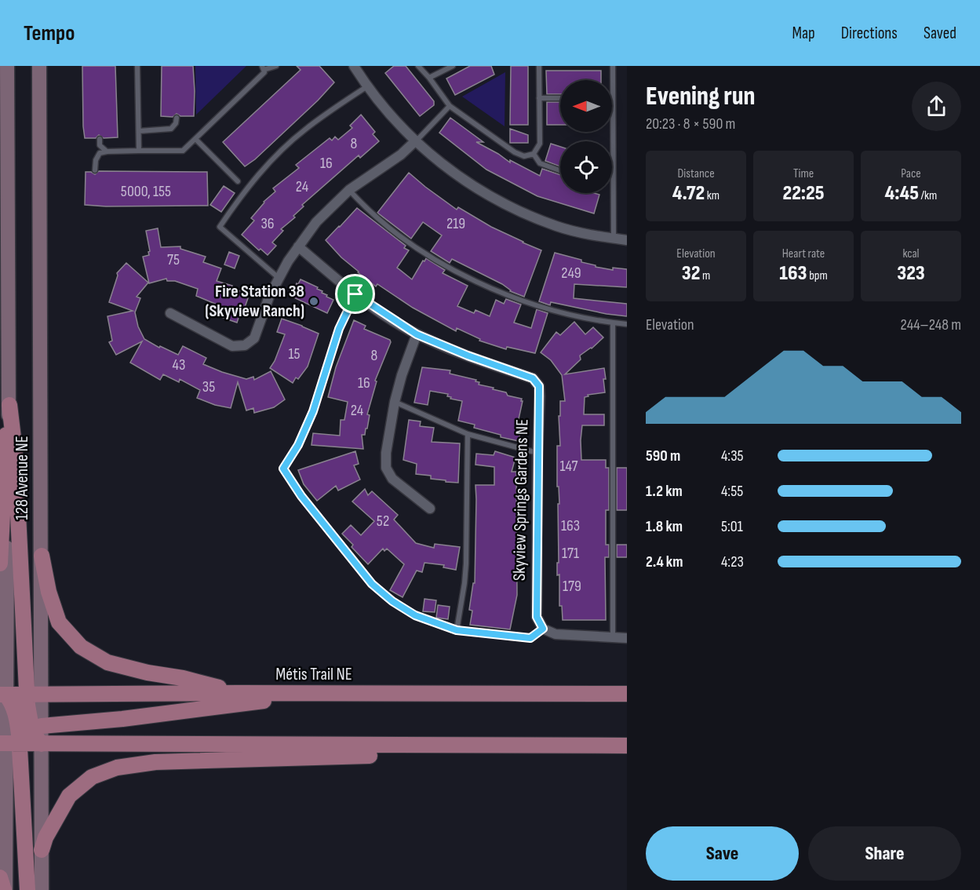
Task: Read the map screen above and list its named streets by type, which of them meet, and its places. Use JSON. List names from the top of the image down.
{
  "streets": {
    "main road": ["128 Avenue NE", "Métis Trail NE"],
    "street": ["Skyview Springs Gardens NE"]
  },
  "crossings": [
    ["128 Avenue NE", "Métis Trail NE"]
  ],
  "places": ["Fire Station 38 (Skyview Ranch)"],
  "house_numbers": [
    "8",
    "16",
    "24",
    "5000, 155",
    "36",
    "219",
    "75",
    "249",
    "15",
    "8",
    "43",
    "16",
    "35",
    "24",
    "147",
    "52",
    "163",
    "171",
    "179"
  ],
  "north": "left",
  "page": {
    "header": "Tempo",
    "nav": ["Map", "Directions", "Saved"],
    "heading": ["Evening run", "20:23 · 8 × 590 m"],
    "stats": [
      ["Distance", "4.72 km"],
      ["Time", "22:25"],
      ["Pace", "4:45 /km"],
      ["Elevation", "32 m"],
      ["Heart rate", "163 bpm"],
      ["kcal", "323"]
    ],
    "chart": ["Elevation", "244–248 m"],
    "list": [
      {
        "name": "590 m",
        "note": "4:35"
      },
      {
        "name": "1.2 km",
        "note": "4:55"
      },
      {
        "name": "1.8 km",
        "note": "5:01"
      },
      {
        "name": "2.4 km",
        "note": "4:23"
      }
    ],
    "buttons": ["Save", "Share"]
  }
}
